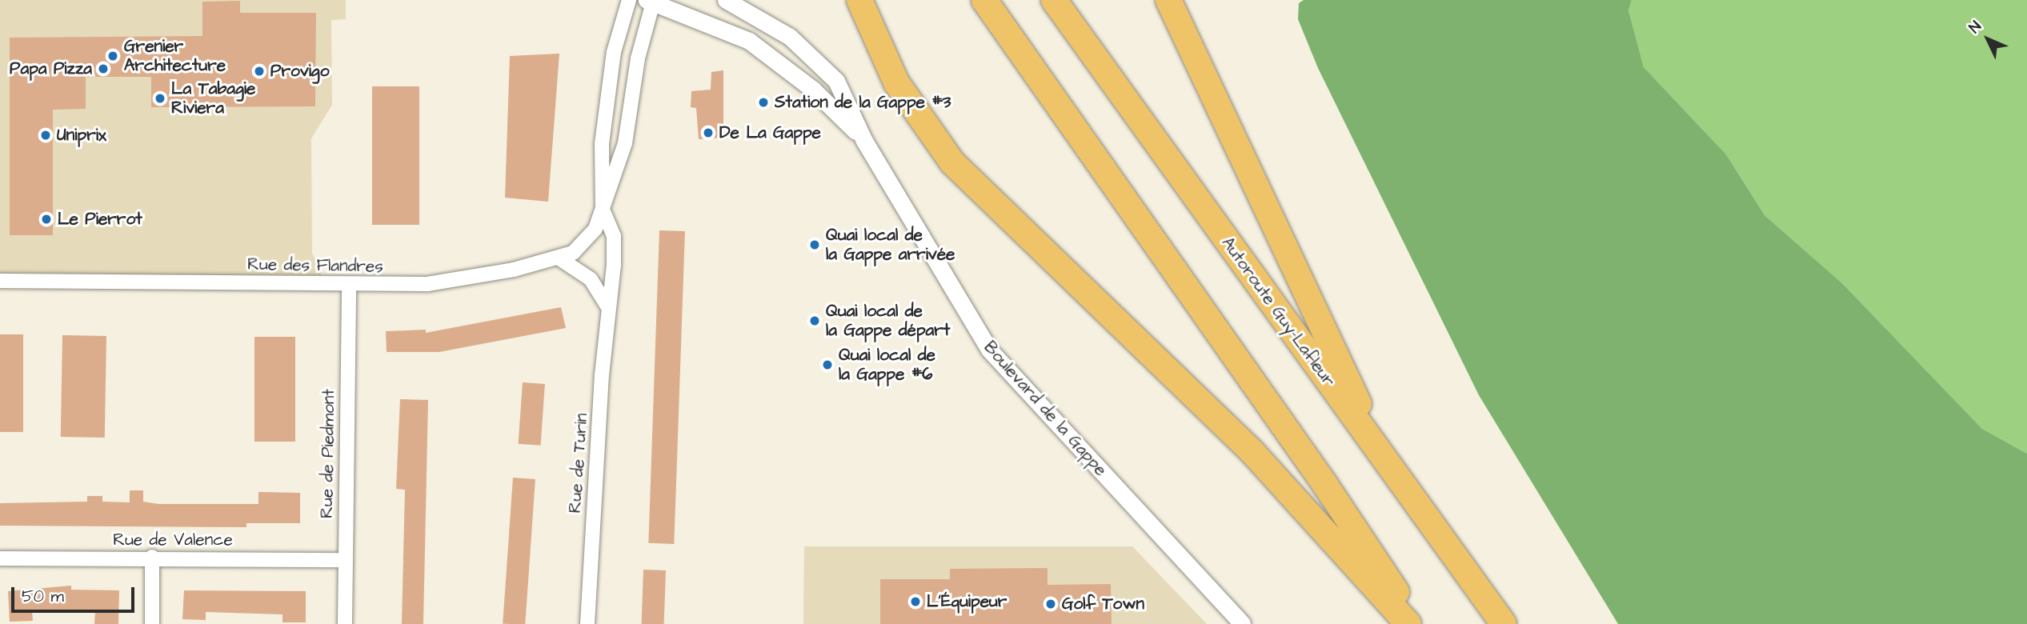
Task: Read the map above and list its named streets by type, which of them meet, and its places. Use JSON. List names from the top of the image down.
{
  "streets": {
    "highway": ["Autoroute Guy-Lafleur"],
    "street": [
      "Rue des Flandres",
      "Boulevard de la Gappe",
      "Rue de Piedmont",
      "Rue de Turin",
      "Rue de Valence"
    ]
  },
  "crossings": [
    ["Rue des Flandres", "Rue de Piedmont"],
    ["Rue des Flandres", "Rue de Turin"],
    ["Rue de Piedmont", "Rue de Valence"]
  ],
  "places": [
    "Grenier Architecture",
    "Papa Pizza",
    "Provigo",
    "La Tabagie Riviera",
    "Station de la Gappe #3",
    "De La Gappe",
    "Uniprix",
    "Le Pierrot",
    "Quai local de la Gappe arrivée",
    "Quai local de la Gappe départ",
    "Quai local de la Gappe #6",
    "L'Équipeur",
    "Golf Town"
  ],
  "scale_bar": "50 m",
  "north": "top left"
}
